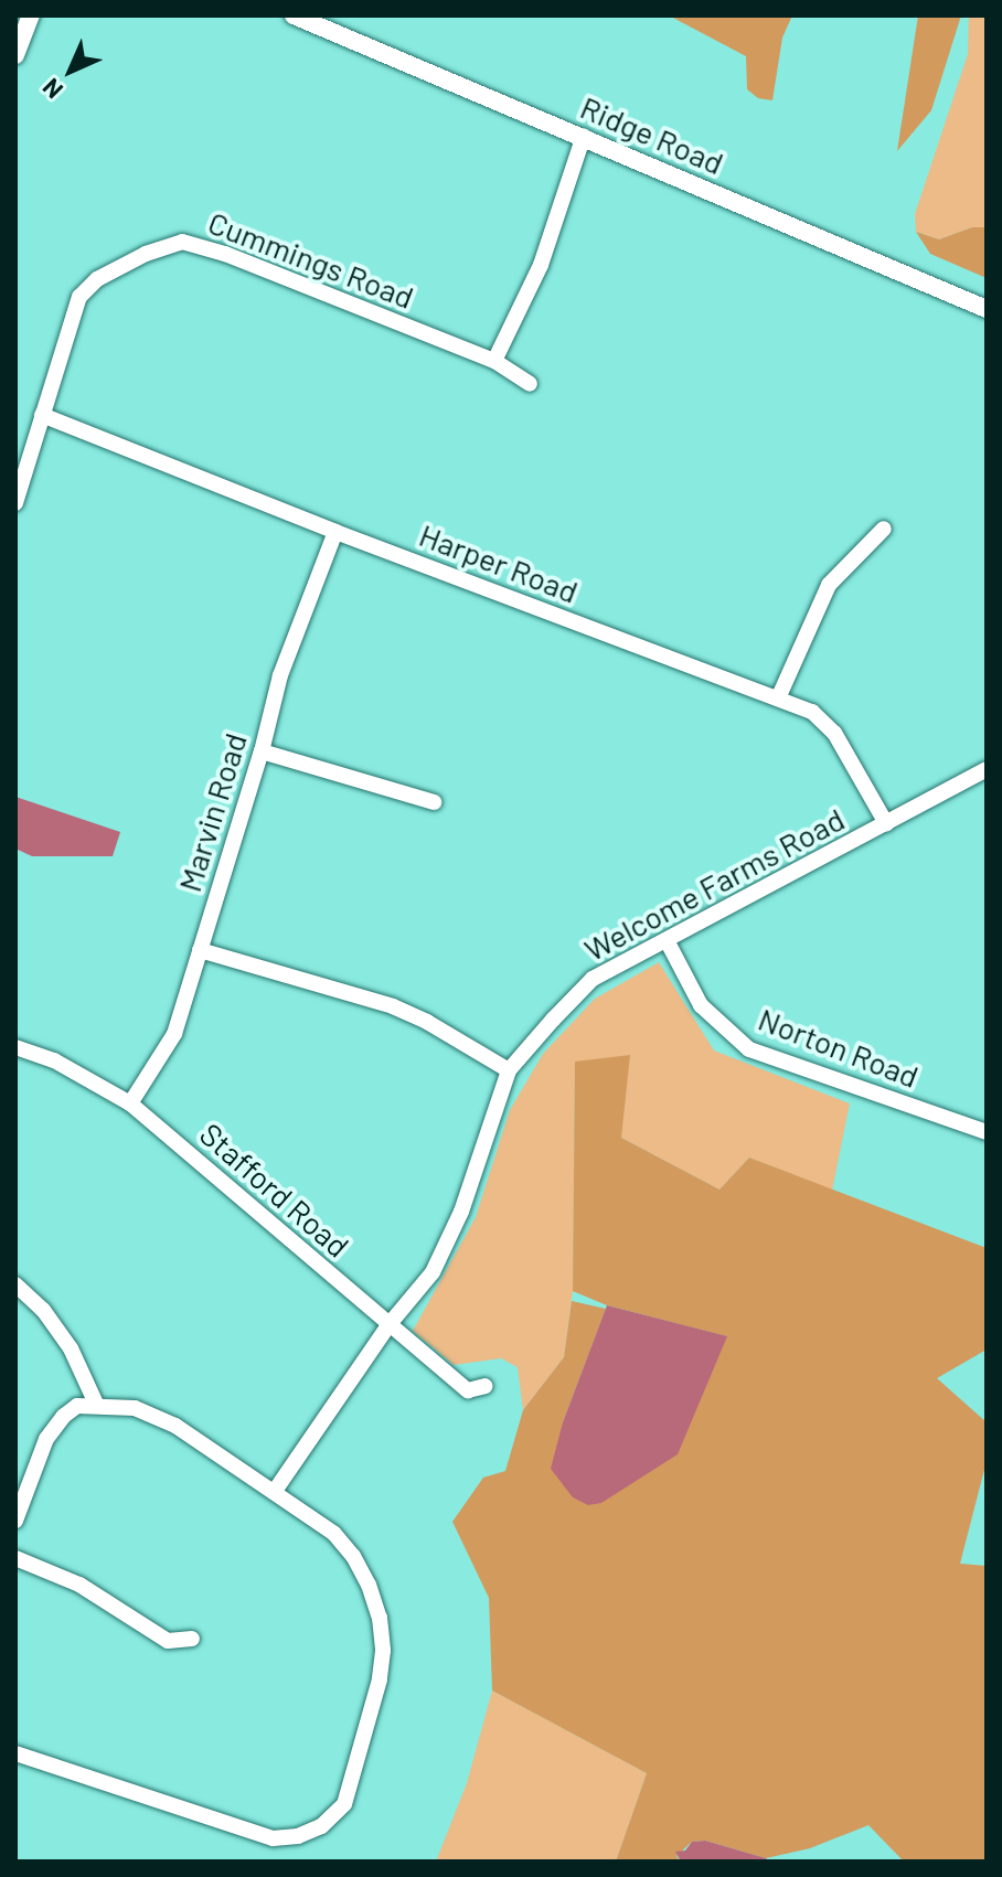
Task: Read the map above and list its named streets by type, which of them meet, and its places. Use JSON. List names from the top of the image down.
{
  "streets": {
    "street": [
      "Ridge Road",
      "Cummings Road",
      "Harper Road",
      "Marvin Road",
      "Welcome Farms Road",
      "Norton Road",
      "Stafford Road"
    ]
  },
  "crossings": [
    ["Cummings Road", "Harper Road"],
    ["Harper Road", "Marvin Road"],
    ["Harper Road", "Welcome Farms Road"],
    ["Marvin Road", "Stafford Road"],
    ["Welcome Farms Road", "Norton Road"],
    ["Welcome Farms Road", "Stafford Road"]
  ],
  "north": "bottom left"
}
